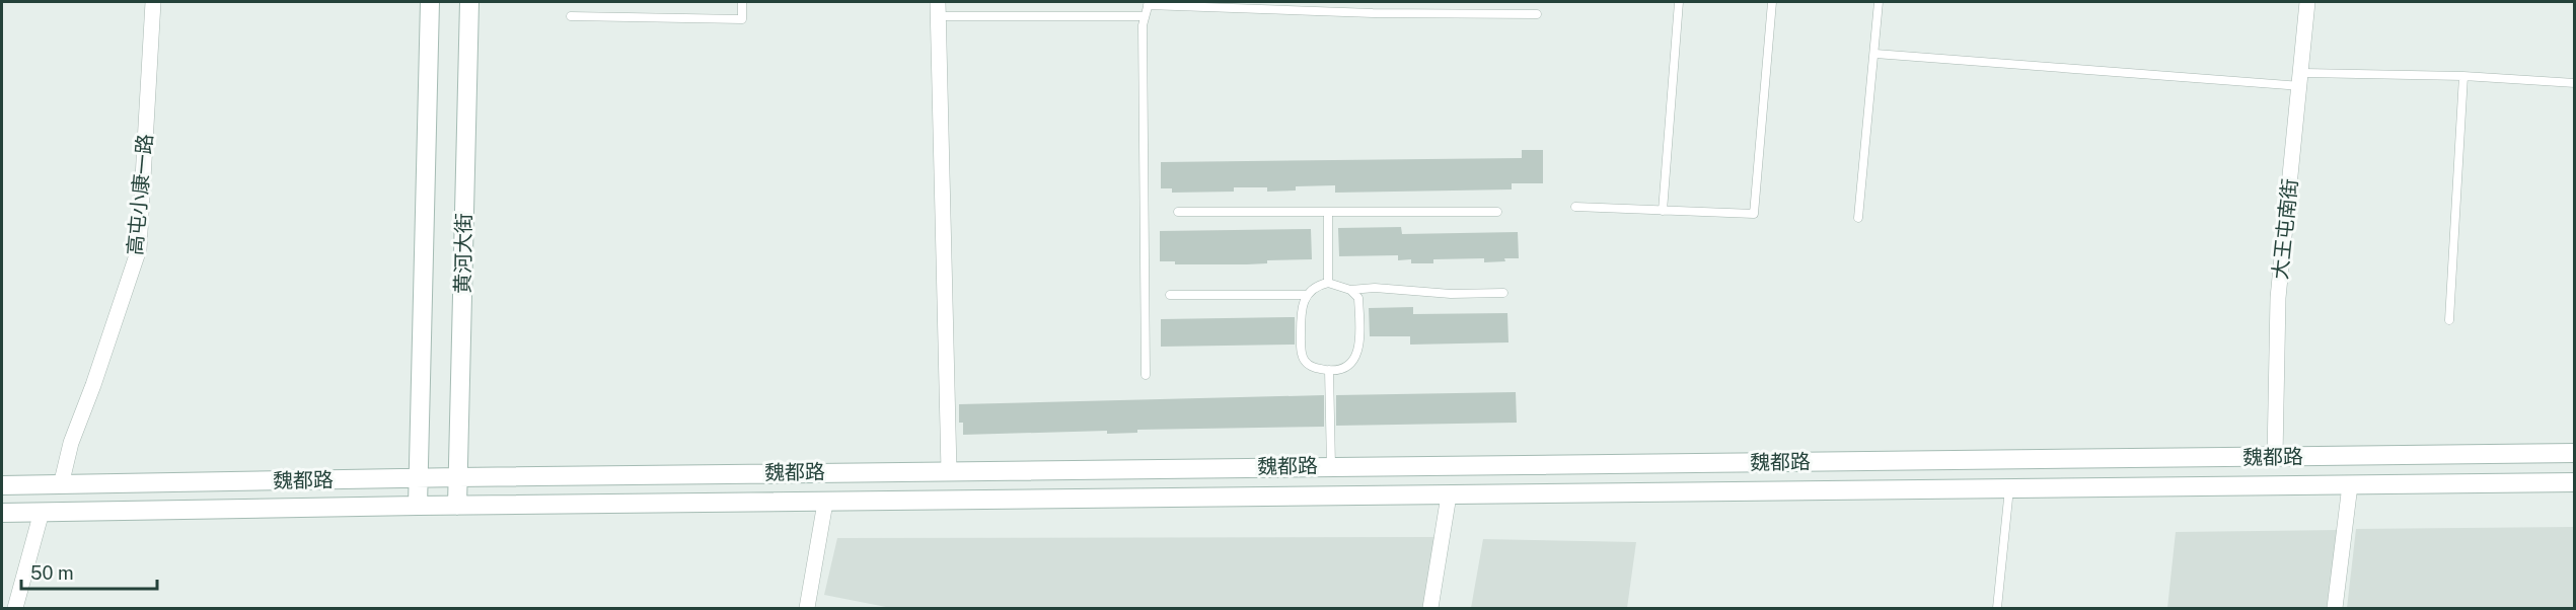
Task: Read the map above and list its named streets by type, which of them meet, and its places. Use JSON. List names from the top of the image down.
{
  "streets": {
    "main road": ["黄河大街", "魏都路"],
    "street": ["高屯小康一路", "大王屯南街"]
  },
  "crossings": [
    ["高屯小康一路", "魏都路"],
    ["大王屯南街", "魏都路"],
    ["黄河大街", "魏都路"]
  ],
  "scale_bar": "50 m"
}
